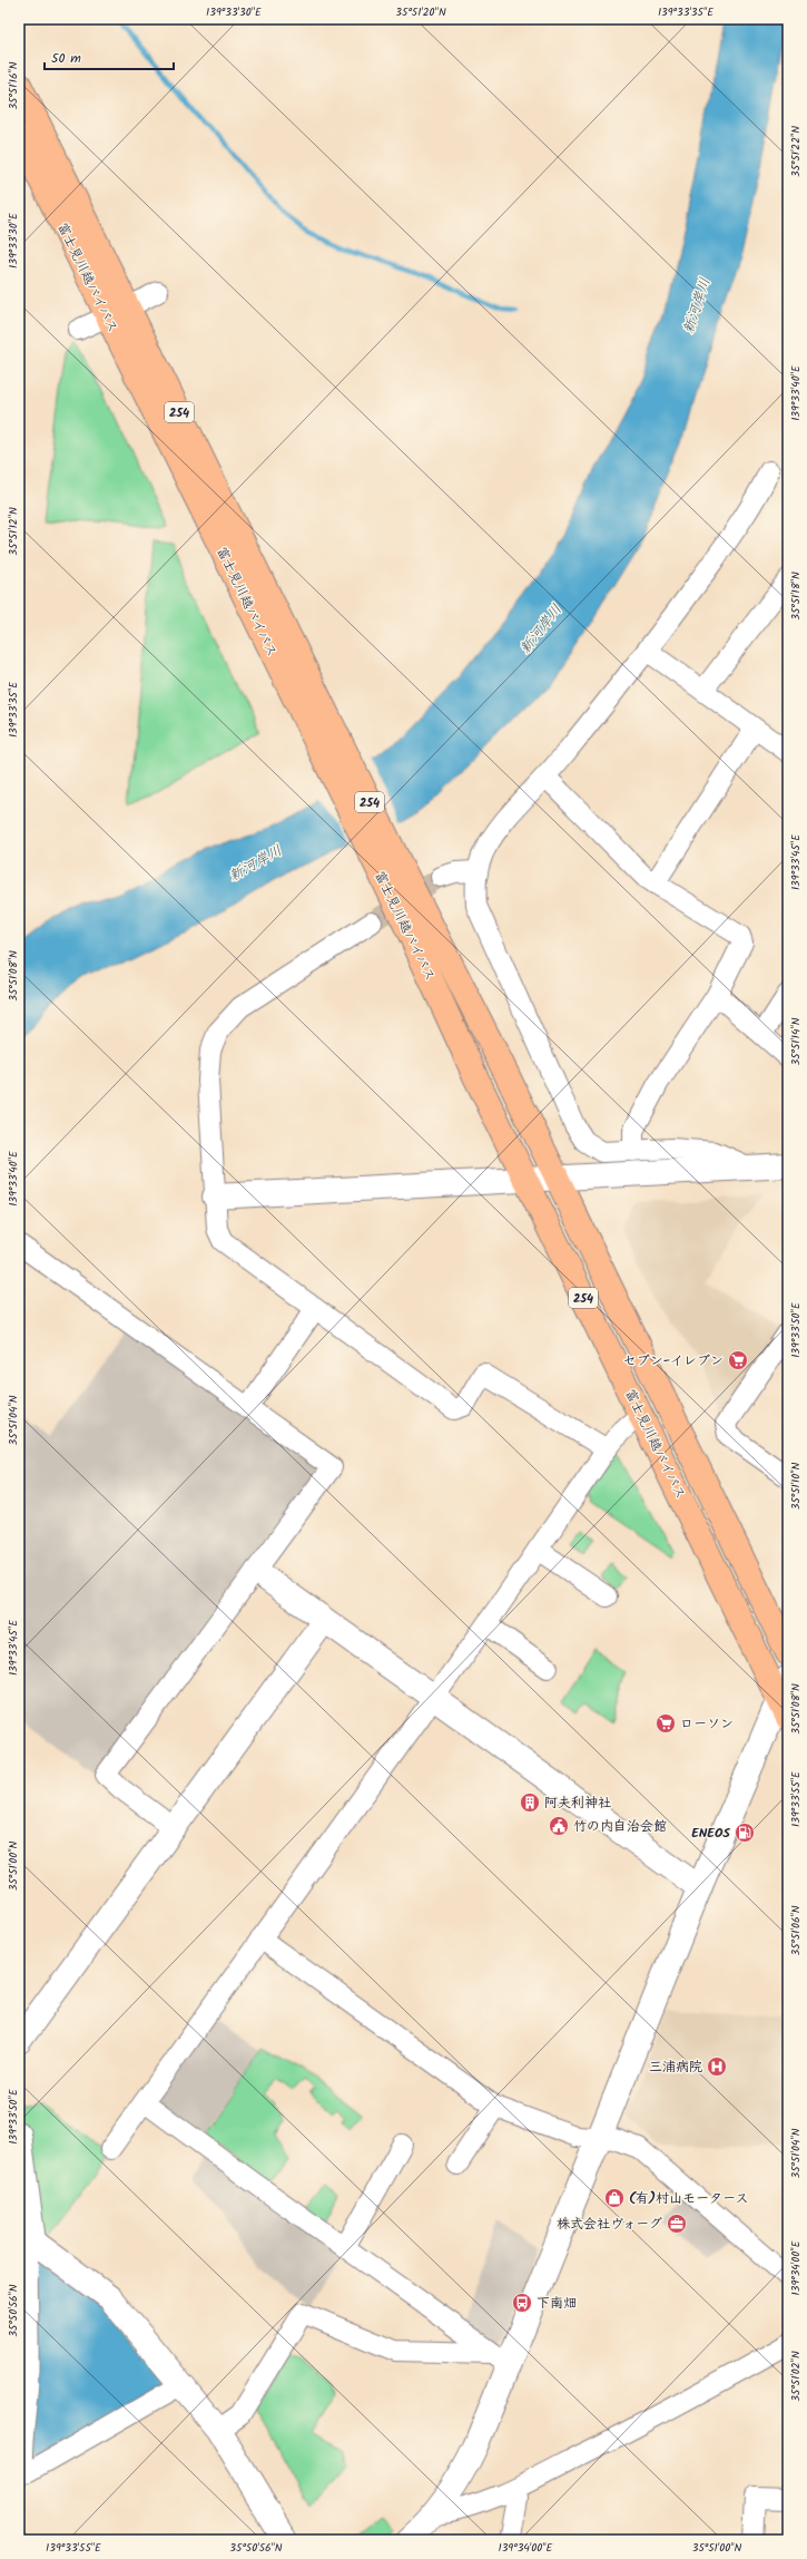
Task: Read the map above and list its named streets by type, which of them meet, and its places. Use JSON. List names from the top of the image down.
{
  "streets": {
    "highway": ["富士見川越バイパス", "254"]
  },
  "water": ["新河岸川"],
  "places": {
    "supermarket": ["セブン-イレブン", "ローソン"],
    "building": ["阿夫利神社"],
    "public building": ["竹の内自治会館"],
    "fuel station": ["ENEOS"],
    "hospital": ["三浦病院"],
    "shop": ["(有)村山モータース"],
    "office": ["株式会社ヴォーグ"],
    "bus stop": ["下南畑"]
  },
  "scale_bar": "50 m",
  "coordinates": [
    "139°33'30\"E",
    "35°51'20\"N",
    "139°33'35\"E",
    "35°51'16\"N",
    "35°51'22\"N",
    "139°33'40\"E",
    "35°51'12\"N",
    "35°51'18\"N",
    "139°33'45\"E",
    "35°51'08\"N",
    "35°51'14\"N",
    "139°33'50\"E",
    "35°51'04\"N",
    "35°51'10\"N",
    "139°33'55\"E",
    "35°51'00\"N",
    "35°51'06\"N",
    "139°34'00\"E",
    "35°50'56\"N",
    "35°51'02\"N"
  ]
}
